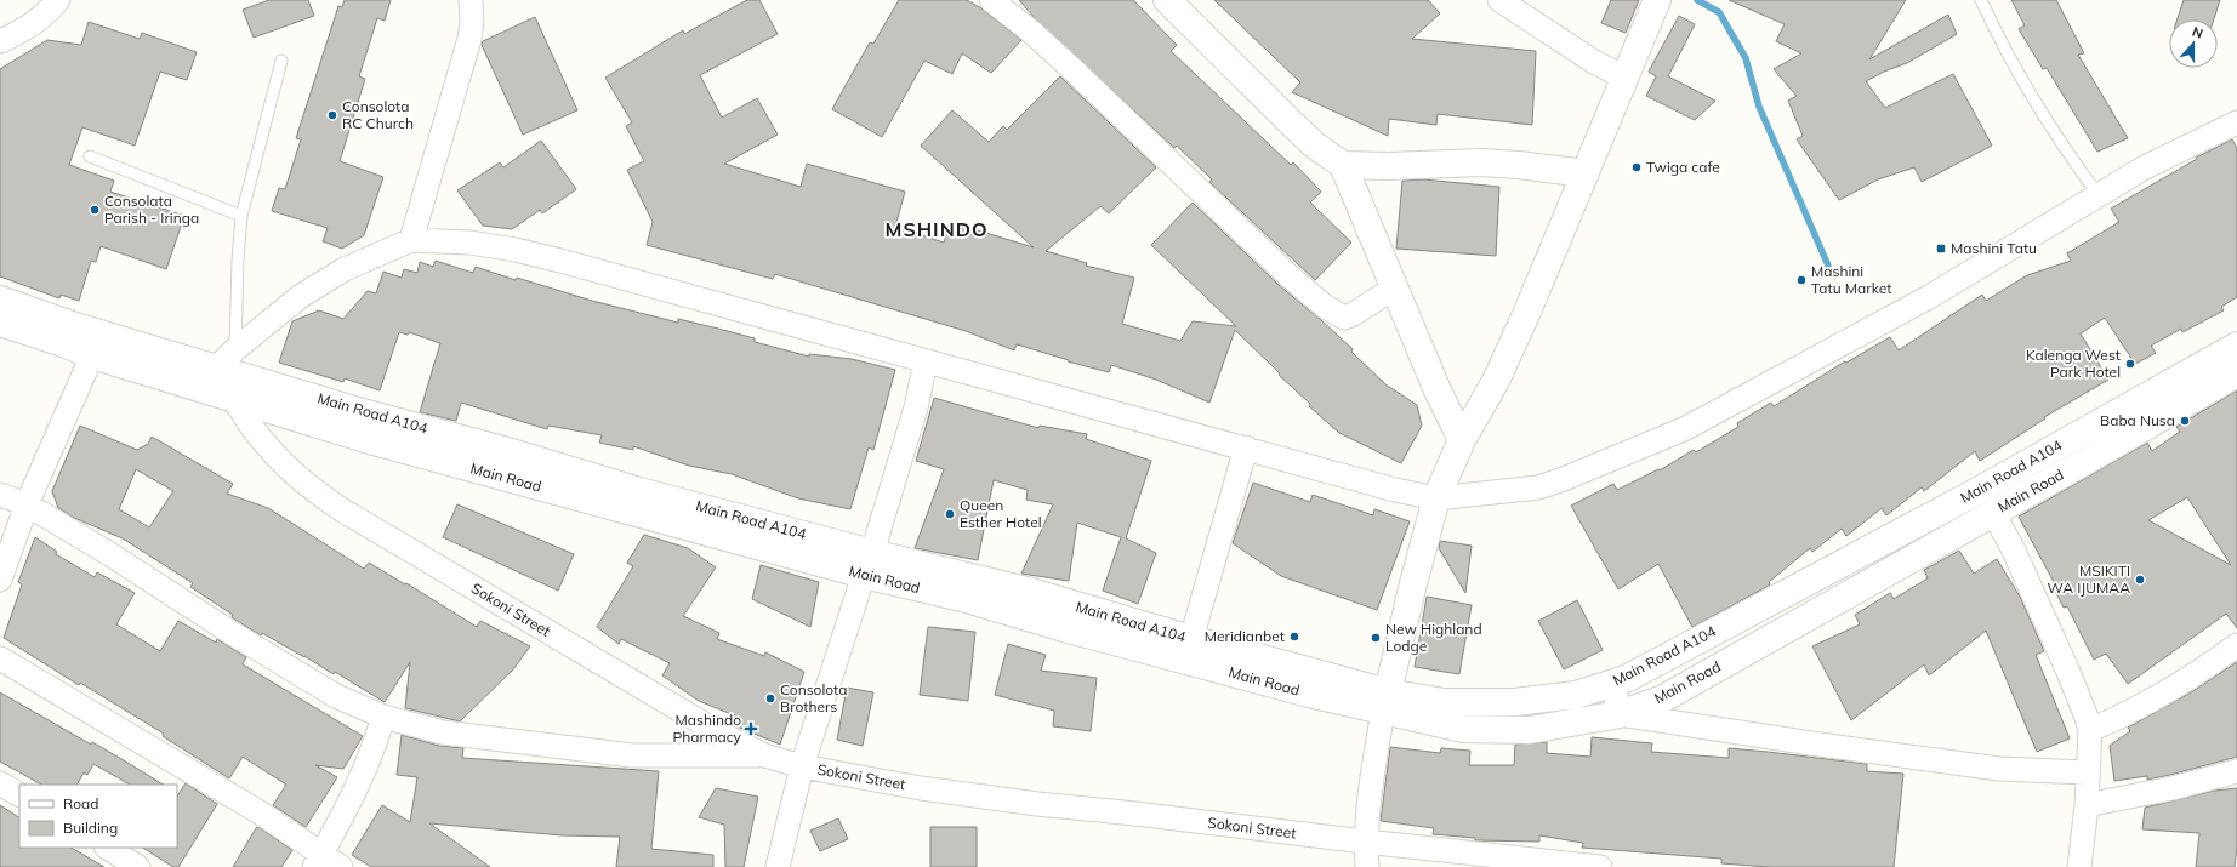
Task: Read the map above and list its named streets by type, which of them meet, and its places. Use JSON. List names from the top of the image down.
{
  "streets": {
    "main road": ["Main Road A104", "Main Road"],
    "street": ["Sokoni Street"]
  },
  "crossings": [
    ["Main Road A104", "Main Road"],
    ["Main Road", "Sokoni Street"]
  ],
  "districts": ["MSHINDO"],
  "places": {
    "other": [
      "Consolota RC Church",
      "Twiga cafe",
      "Consolata Parish - Iringa",
      "Mashini Tatu Market",
      "Kalenga West Park Hotel",
      "Baba Nusa",
      "Queen Esther Hotel",
      "MSIKITI WA IJUMAA",
      "Meridianbet",
      "New Highland Lodge",
      "Consolota Brothers"
    ],
    "transit": ["Mashini Tatu"],
    "health": ["Mashindo Pharmacy"]
  },
  "legend": ["Road", "Building"],
  "north": "top"
}
